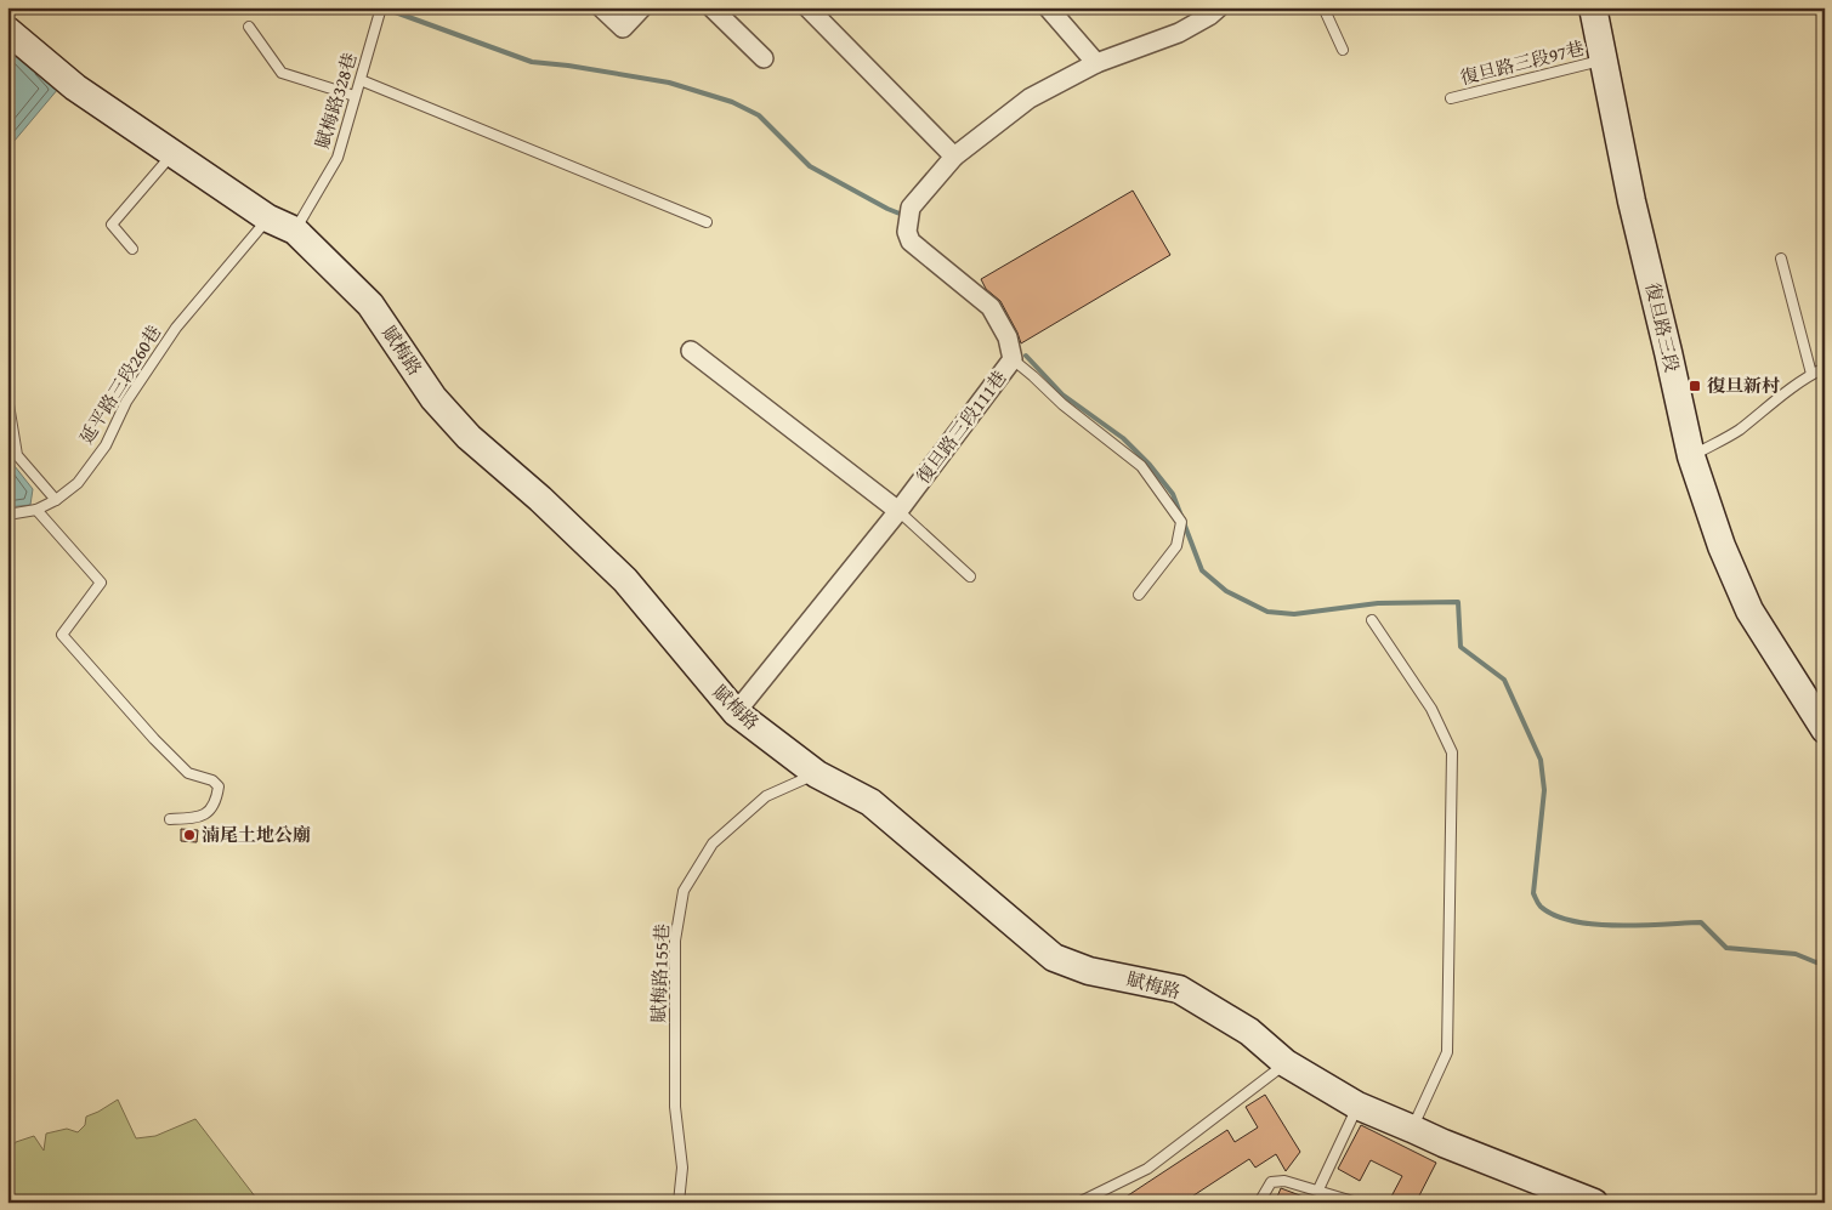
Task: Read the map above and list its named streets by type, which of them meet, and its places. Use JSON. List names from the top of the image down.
{
  "streets": {
    "street": ["復旦路三段", "賦梅路", "復旦路三段111巷"],
    "lane": [
      "復旦路三段97巷",
      "賦梅路328巷",
      "延平路三段260巷",
      "賦梅路155巷"
    ]
  },
  "crossings": [
    ["復旦路三段97巷", "復旦路三段"],
    ["賦梅路328巷", "賦梅路"],
    ["賦梅路", "延平路三段260巷"],
    ["賦梅路", "復旦路三段111巷"],
    ["賦梅路", "賦梅路155巷"]
  ],
  "places": {
    "transit": ["復旦新村"],
    "other": ["湳尾土地公廟"]
  }
}
